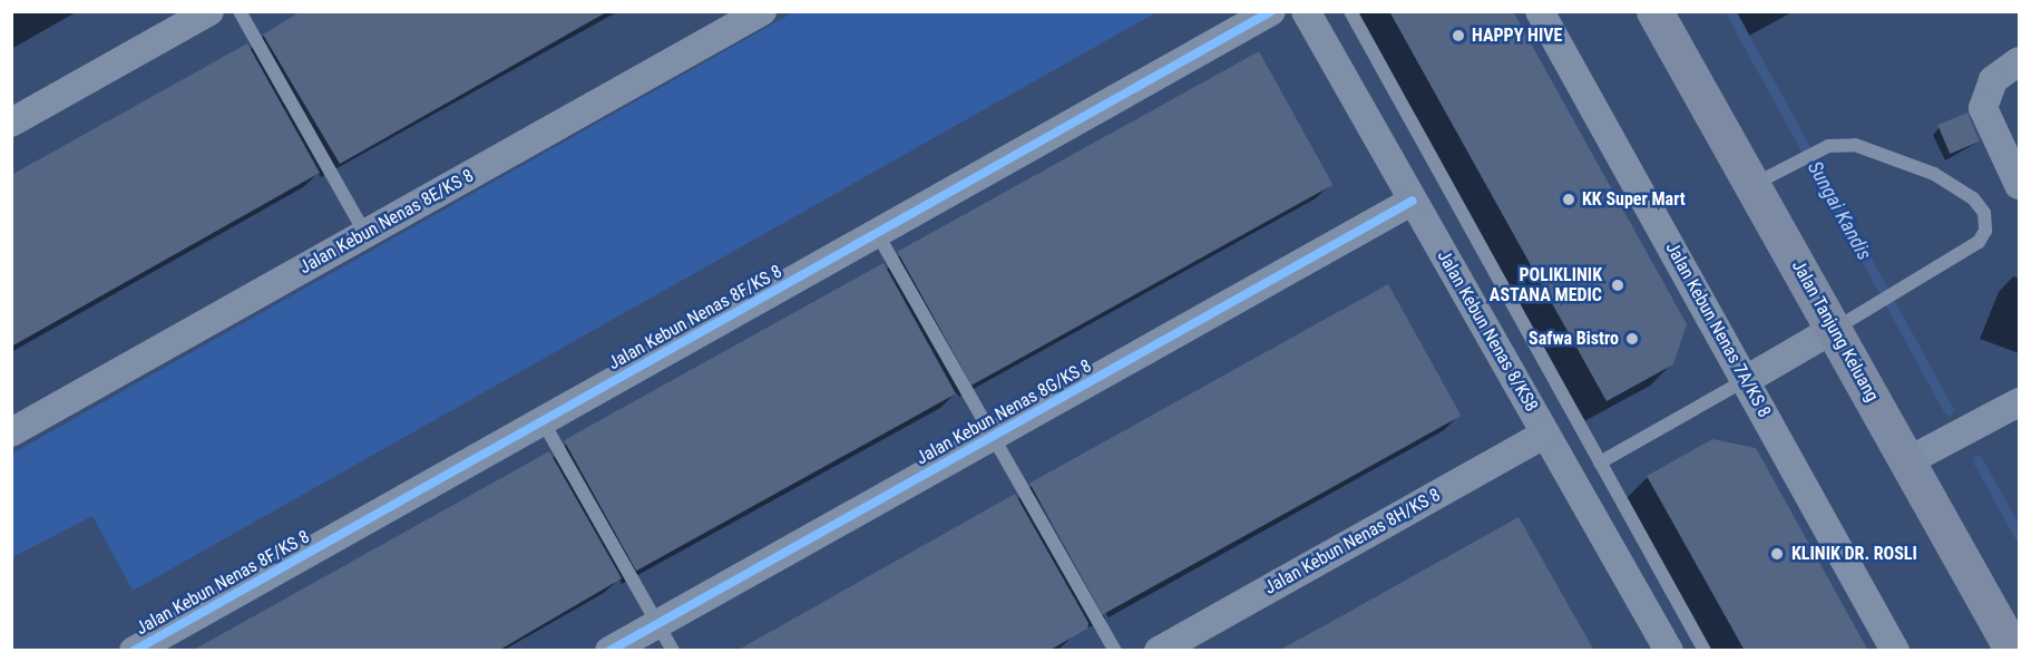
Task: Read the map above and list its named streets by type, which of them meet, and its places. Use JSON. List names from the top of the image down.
{
  "streets": {
    "main road": ["Jalan Tanjung Keluang"],
    "street": [
      "Jalan Kebun Nenas 8E/KS 8",
      "Jalan Kebun Nenas 8F/KS 8",
      "Jalan Kebun Nenas 7A/KS 8",
      "Jalan Kebun Nenas 8/KS8",
      "Jalan Kebun Nenas 8G/KS 8",
      "Jalan Kebun Nenas 8H/KS 8"
    ]
  },
  "crossings": [
    ["Jalan Kebun Nenas 8/KS8", "Jalan Kebun Nenas 8G/KS 8"],
    ["Jalan Kebun Nenas 8/KS8", "Jalan Kebun Nenas 8H/KS 8"]
  ],
  "water": ["Sungai Kandis"],
  "places": [
    "HAPPY HIVE",
    "KK Super Mart",
    "POLIKLINIK ASTANA MEDIC",
    "Safwa Bistro",
    "KLINIK DR. ROSLI"
  ]
}
